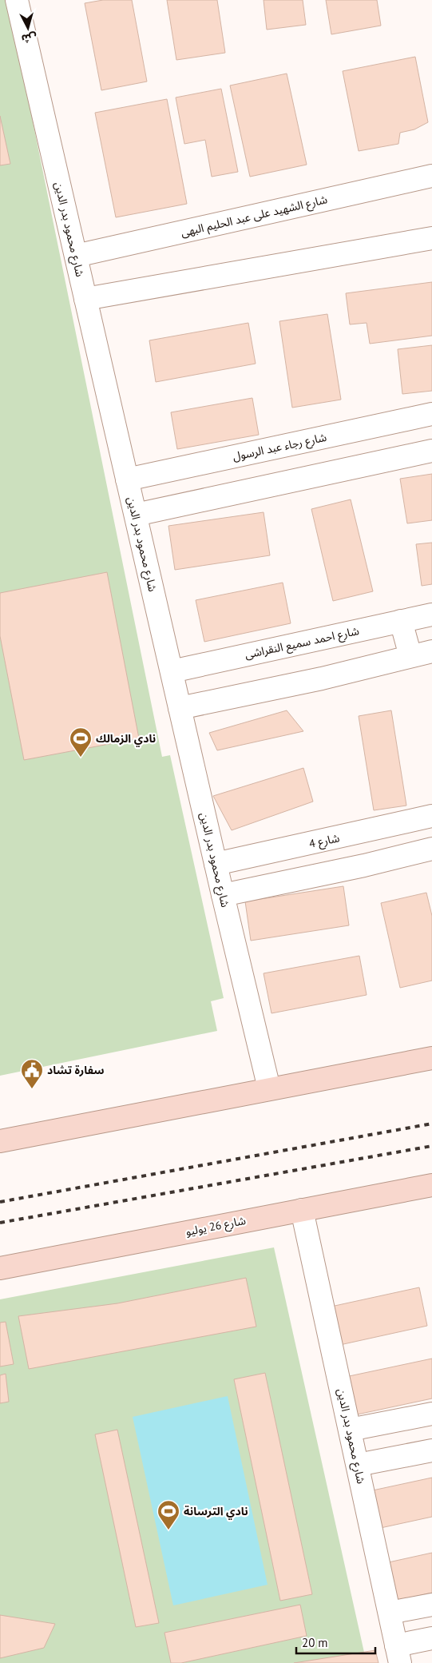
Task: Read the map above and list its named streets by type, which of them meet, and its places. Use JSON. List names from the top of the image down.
{
  "streets": {
    "main road": ["شارع 26 يوليو"],
    "street": [
      "شارع الشهيد على عبد الحليم البهى",
      "شارع محمود بدر الدين",
      "شارع رجاء عبد الرسول",
      "شارع احمد سميع النقراشى",
      "شارع 4"
    ]
  },
  "crossings": [
    ["شارع الشهيد على عبد الحليم البهى", "شارع محمود بدر الدين"],
    ["شارع محمود بدر الدين", "شارع رجاء عبد الرسول"],
    ["شارع محمود بدر الدين", "شارع احمد سميع النقراشى"],
    ["شارع محمود بدر الدين", "شارع 4"],
    ["شارع محمود بدر الدين", "شارع 26 يوليو"]
  ],
  "places": {
    "sports": ["نادي الزمالك", "نادي الترسانة"],
    "public building": ["سفارة تشاد"]
  },
  "scale_bar": "20 m",
  "north": "bottom"
}
